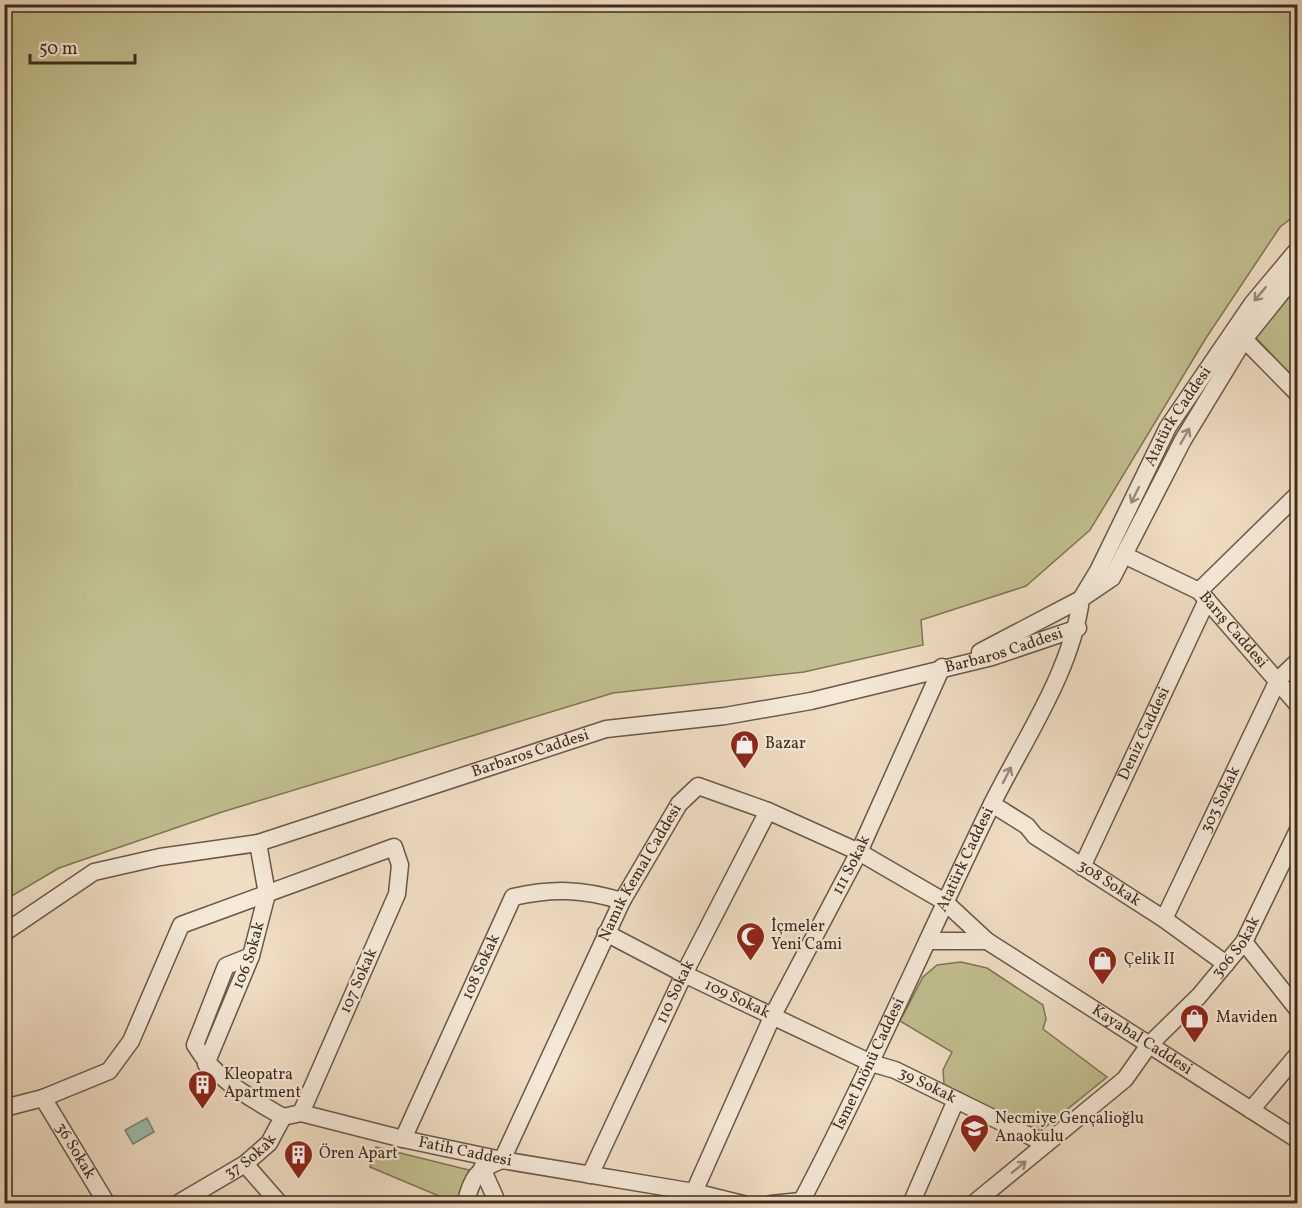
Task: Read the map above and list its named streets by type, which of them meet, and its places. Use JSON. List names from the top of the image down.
{
  "streets": {
    "street": [
      "Atatürk Caddesi",
      "Barış Caddesi",
      "Barbaros Caddesi",
      "Deniz Caddesi",
      "303 Sokak",
      "111 Sokak",
      "Namık Kemal Caddesi",
      "308 Sokak",
      "306 Sokak",
      "106 Sokak",
      "108 Sokak",
      "107 Sokak",
      "110 Sokak",
      "109 Sokak",
      "Kayabal Caddesi",
      "İsmet İnönü Caddesi",
      "39 Sokak",
      "36 Sokak",
      "Fatih Caddesi",
      "37 Sokak"
    ]
  },
  "crossings": [
    ["Atatürk Caddesi", "Barış Caddesi"],
    ["Atatürk Caddesi", "Barbaros Caddesi"],
    ["Atatürk Caddesi", "111 Sokak"],
    ["Atatürk Caddesi", "Namık Kemal Caddesi"],
    ["Atatürk Caddesi", "308 Sokak"],
    ["Atatürk Caddesi", "Kayabal Caddesi"],
    ["Atatürk Caddesi", "İsmet İnönü Caddesi"],
    ["Barış Caddesi", "Deniz Caddesi"],
    ["Barış Caddesi", "303 Sokak"],
    ["Barbaros Caddesi", "111 Sokak"],
    ["Barbaros Caddesi", "106 Sokak"],
    ["Deniz Caddesi", "308 Sokak"],
    ["303 Sokak", "308 Sokak"],
    ["111 Sokak", "Namık Kemal Caddesi"],
    ["111 Sokak", "109 Sokak"],
    ["111 Sokak", "Fatih Caddesi"],
    ["Namık Kemal Caddesi", "108 Sokak"],
    ["Namık Kemal Caddesi", "110 Sokak"],
    ["Namık Kemal Caddesi", "109 Sokak"],
    ["Namık Kemal Caddesi", "Kayabal Caddesi"],
    ["Namık Kemal Caddesi", "Fatih Caddesi"],
    ["308 Sokak", "306 Sokak"],
    ["306 Sokak", "Kayabal Caddesi"],
    ["306 Sokak", "39 Sokak"],
    ["106 Sokak", "107 Sokak"],
    ["106 Sokak", "Fatih Caddesi"],
    ["106 Sokak", "37 Sokak"],
    ["108 Sokak", "Fatih Caddesi"],
    ["107 Sokak", "Fatih Caddesi"],
    ["110 Sokak", "109 Sokak"],
    ["110 Sokak", "Fatih Caddesi"],
    ["109 Sokak", "İsmet İnönü Caddesi"],
    ["109 Sokak", "39 Sokak"],
    ["İsmet İnönü Caddesi", "39 Sokak"],
    ["Fatih Caddesi", "37 Sokak"]
  ],
  "places": {
    "shop": ["Bazar", "Çelik II", "Maviden"],
    "mosque": ["İçmeler Yeni Cami"],
    "building": ["Kleopatra Apartment", "Ören Apart"],
    "school or university": ["Necmiye Gençalioğlu Anaokulu"]
  },
  "scale_bar": "50 m"
}
